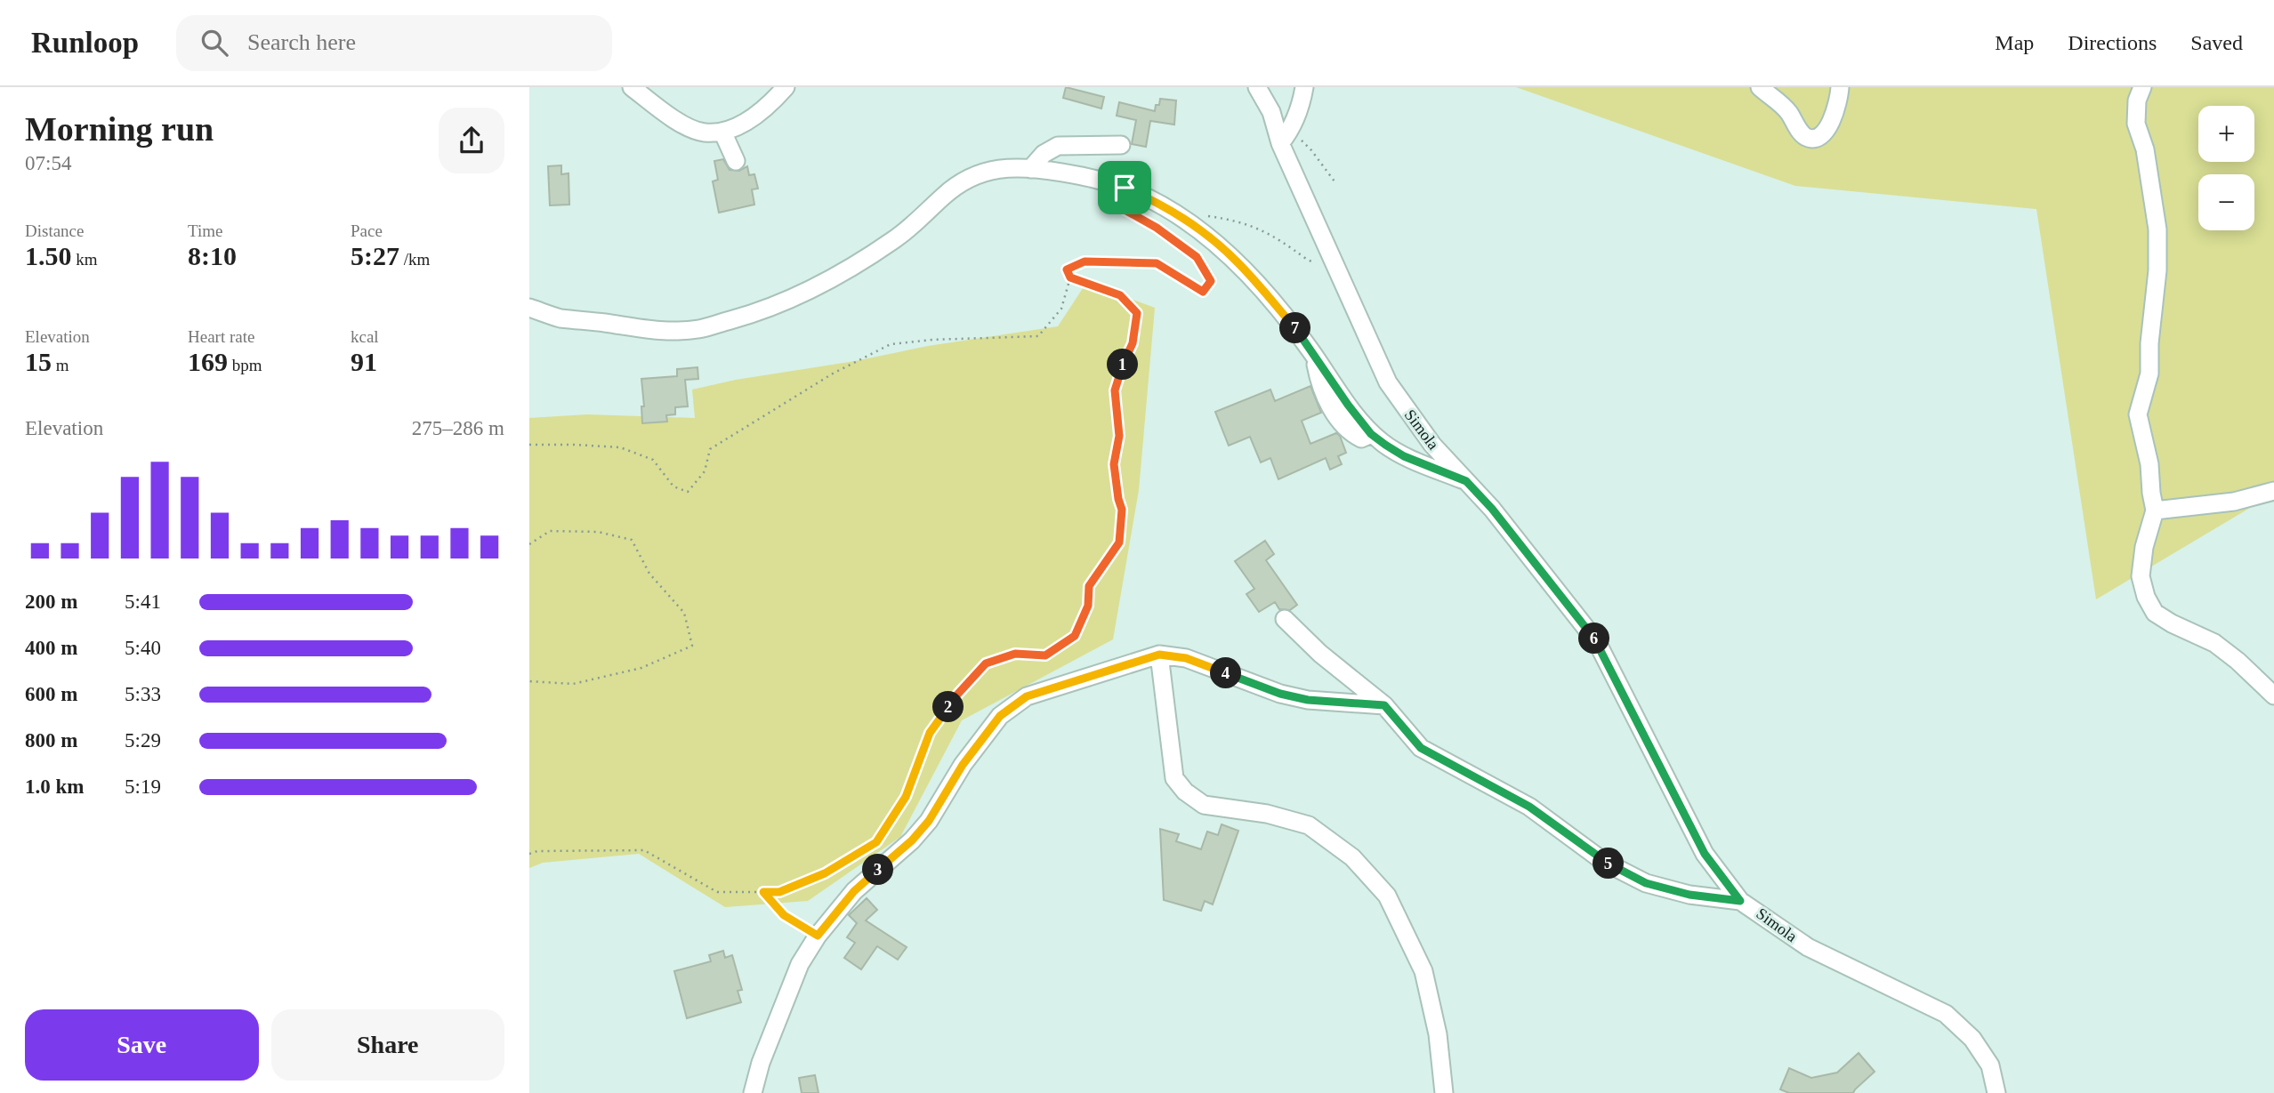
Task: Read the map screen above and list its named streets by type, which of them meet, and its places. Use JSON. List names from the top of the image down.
{
  "streets": {
    "street": ["Simola"]
  },
  "page": {
    "header": "Runloop",
    "search": "Search here",
    "nav": ["Map", "Directions", "Saved"],
    "heading": ["Morning run", "07:54"],
    "map_buttons": ["+", "−"],
    "stats": [
      ["Distance", "1.50 km"],
      ["Time", "8:10"],
      ["Pace", "5:27 /km"],
      ["Elevation", "15 m"],
      ["Heart rate", "169 bpm"],
      ["kcal", "91"]
    ],
    "pins": [
      "7",
      "1",
      "6",
      "4",
      "2",
      "5",
      "3"
    ],
    "chart": ["Elevation", "275–286 m"],
    "list": [
      {
        "name": "200 m",
        "note": "5:41"
      },
      {
        "name": "400 m",
        "note": "5:40"
      },
      {
        "name": "600 m",
        "note": "5:33"
      },
      {
        "name": "800 m",
        "note": "5:29"
      },
      {
        "name": "1.0 km",
        "note": "5:19"
      }
    ],
    "buttons": ["Save", "Share"]
  }
}
